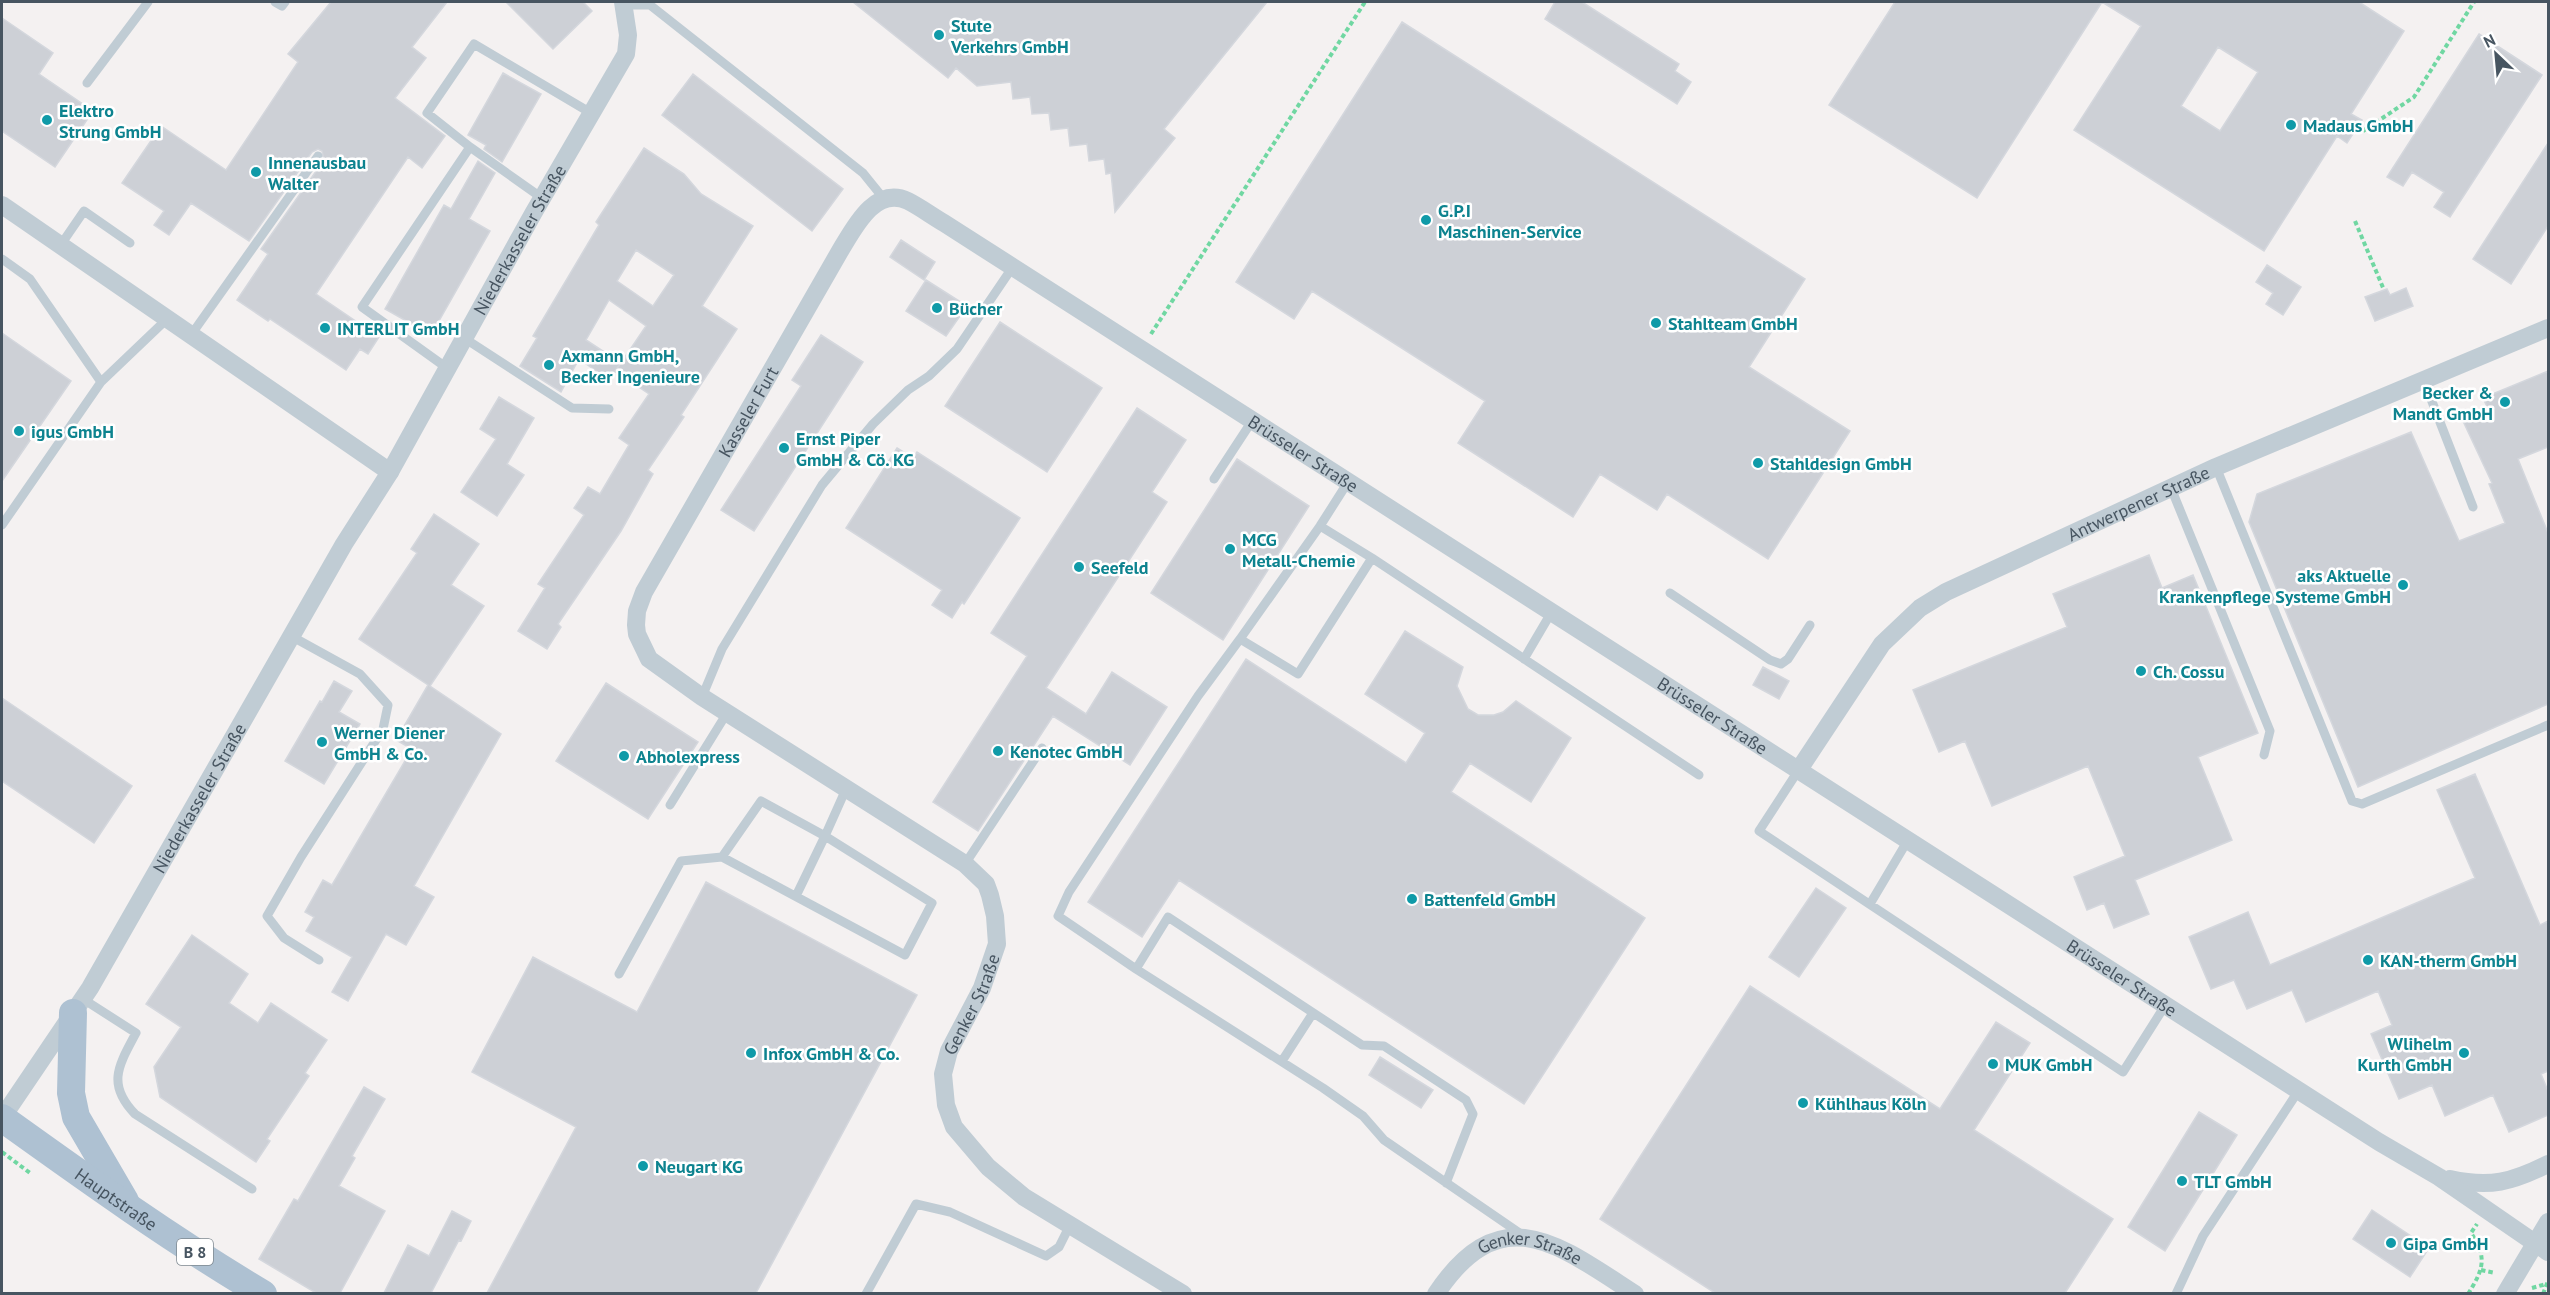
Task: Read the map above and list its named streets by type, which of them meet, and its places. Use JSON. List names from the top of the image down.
{
  "streets": {
    "main road": ["Hauptstraße", "B 8"],
    "street": [
      "Niederkasseler Straße",
      "Kasseler Furt",
      "Brüsseler Straße",
      "Antwerpener Straße",
      "Genker Straße"
    ]
  },
  "crossings": [
    ["Niederkasseler Straße", "Hauptstraße"],
    ["Kasseler Furt", "Brüsseler Straße"],
    ["Kasseler Furt", "Genker Straße"],
    ["Brüsseler Straße", "Antwerpener Straße"]
  ],
  "places": [
    "Stute Verkehrs GmbH",
    "Elektro Strung GmbH",
    "Madaus GmbH",
    "Innenausbau Walter",
    "G.P.I Maschinen-Service",
    "Bücher",
    "Stahlteam GmbH",
    "INTERLIT GmbH",
    "Axmann GmbH, Becker Ingenieure",
    "Becker & Mandt GmbH",
    "igus GmbH",
    "Ernst Piper GmbH & Cö. KG",
    "Stahldesign GmbH",
    "MCG Metall-Chemie",
    "Seefeld",
    "aks Aktuelle Krankenpflege Systeme GmbH",
    "Ch. Cossu",
    "Werner Diener GmbH & Co.",
    "Kenotec GmbH",
    "Abholexpress",
    "Battenfeld GmbH",
    "KAN-therm GmbH",
    "Infox GmbH & Co.",
    "Wlihelm Kurth GmbH",
    "MUK GmbH",
    "Kühlhaus Köln",
    "Neugart KG",
    "TLT GmbH",
    "Gipa GmbH"
  ],
  "north": "top left"
}
